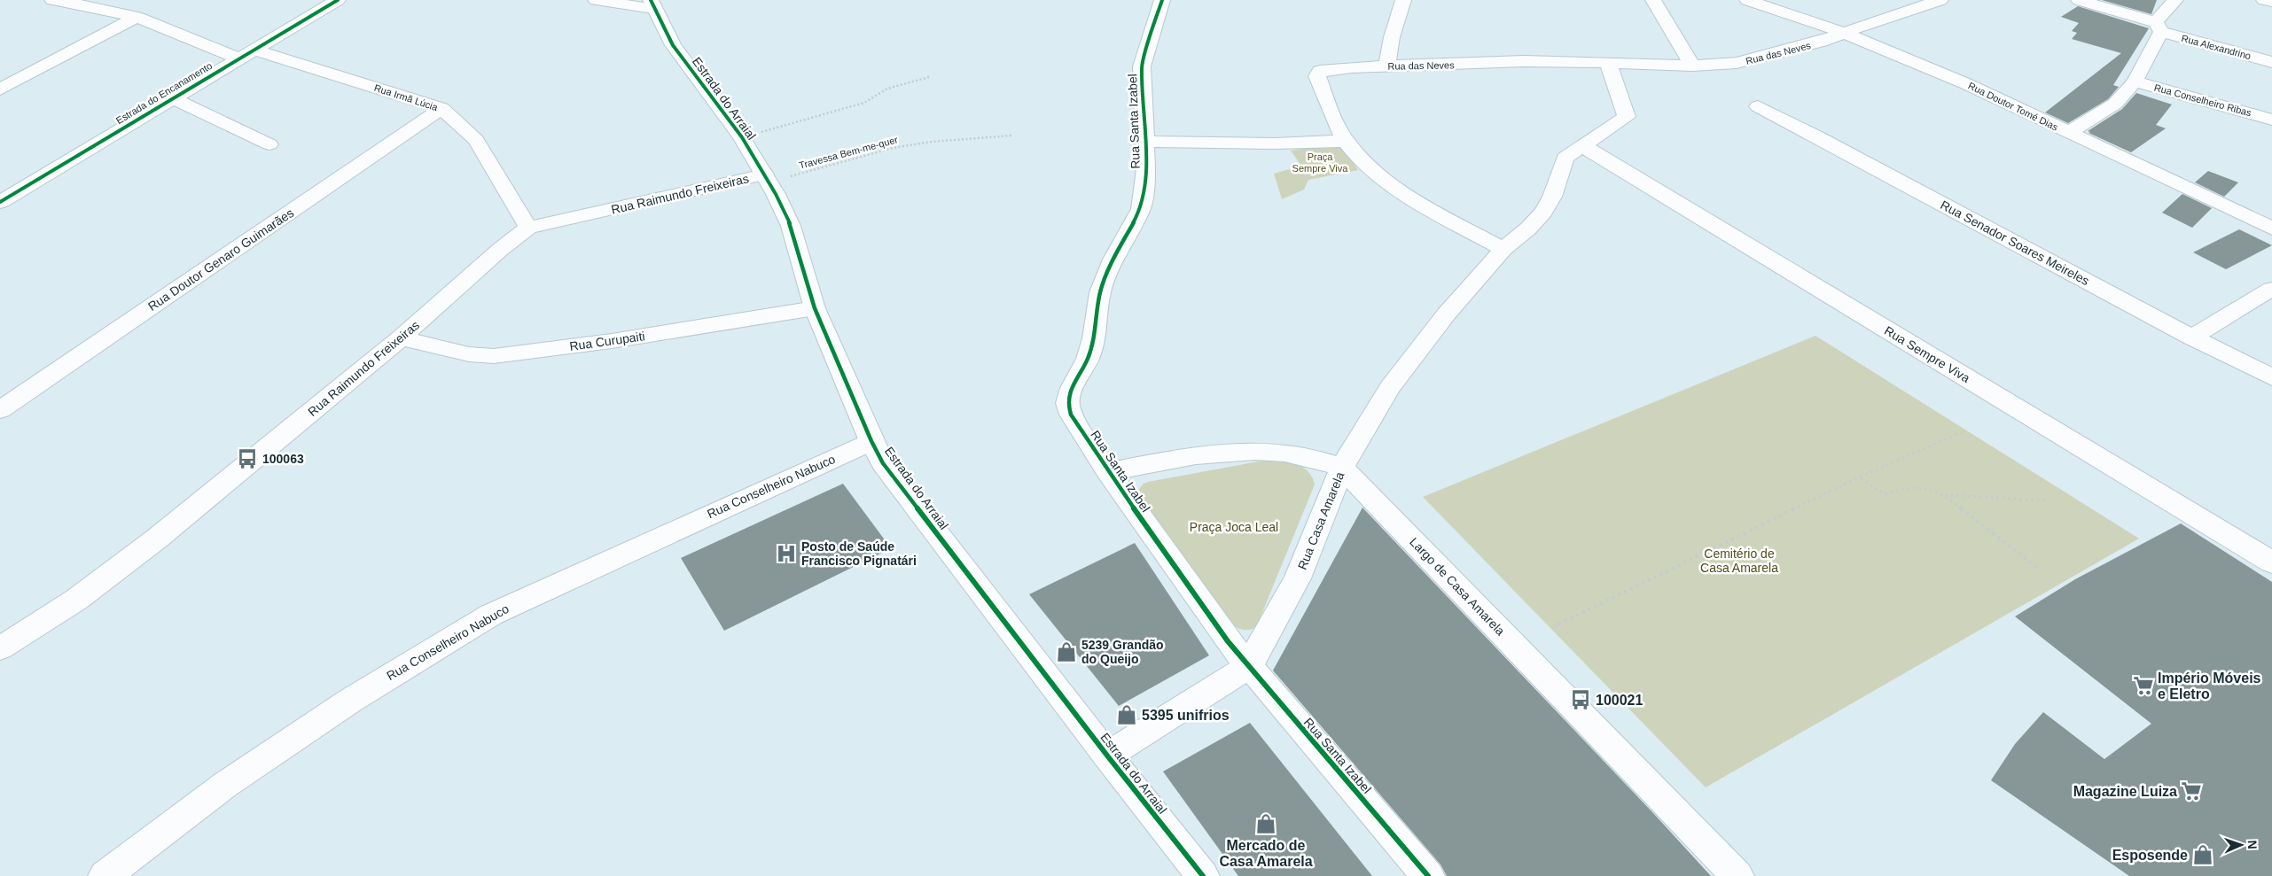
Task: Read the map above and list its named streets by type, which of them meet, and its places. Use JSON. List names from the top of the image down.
{
  "streets": {
    "street": [
      "Rua Alexandrino",
      "Rua das Neves",
      "Estrada do Encanamento",
      "Rua Irmã Lúcia",
      "Estrada do Arraial",
      "Rua Conselheiro Ribas",
      "Rua Doutor Tomé Dias",
      "Rua Santa Izabel",
      "Rua Raimundo Freixeiras",
      "Rua Senador Soares Meireles",
      "Rua Doutor Genaro Guimarães",
      "Rua Curupaiti",
      "Rua Sempre Viva",
      "Rua Conselheiro Nabuco",
      "Rua Casa Amarela",
      "Largo de Casa Amarela"
    ],
    "path": ["Travessa Bem-me-quer"]
  },
  "crossings": [
    ["Rua das Neves", "Rua Doutor Tomé Dias"],
    ["Estrada do Encanamento", "Rua Irmã Lúcia"],
    ["Rua Irmã Lúcia", "Rua Raimundo Freixeiras"],
    ["Rua Irmã Lúcia", "Rua Doutor Genaro Guimarães"],
    ["Estrada do Arraial", "Travessa Bem-me-quer"],
    ["Estrada do Arraial", "Rua Raimundo Freixeiras"],
    ["Estrada do Arraial", "Rua Curupaiti"],
    ["Estrada do Arraial", "Rua Conselheiro Nabuco"],
    ["Estrada do Arraial", "Rua Casa Amarela"],
    ["Rua Santa Izabel", "Rua Casa Amarela"],
    ["Rua Santa Izabel", "Largo de Casa Amarela"],
    ["Travessa Bem-me-quer", "Rua Raimundo Freixeiras"],
    ["Rua Raimundo Freixeiras", "Rua Curupaiti"],
    ["Rua Sempre Viva", "Rua Casa Amarela"],
    ["Rua Casa Amarela", "Largo de Casa Amarela"]
  ],
  "parks": ["Praça Sempre Viva", "Praça Joca Leal", "Cemitério de Casa Amarela"],
  "places": {
    "bus stop": ["100063", "100021"],
    "hospital": ["Posto de Saúde Francisco Pignatári"],
    "shop": [
      "5239 Grandão do Queijo",
      "5395 unifrios",
      "Mercado de Casa Amarela",
      "Esposende"
    ],
    "supermarket": ["Império Móveis e Eletro", "Magazine Luiza"]
  },
  "north": "right"
}
